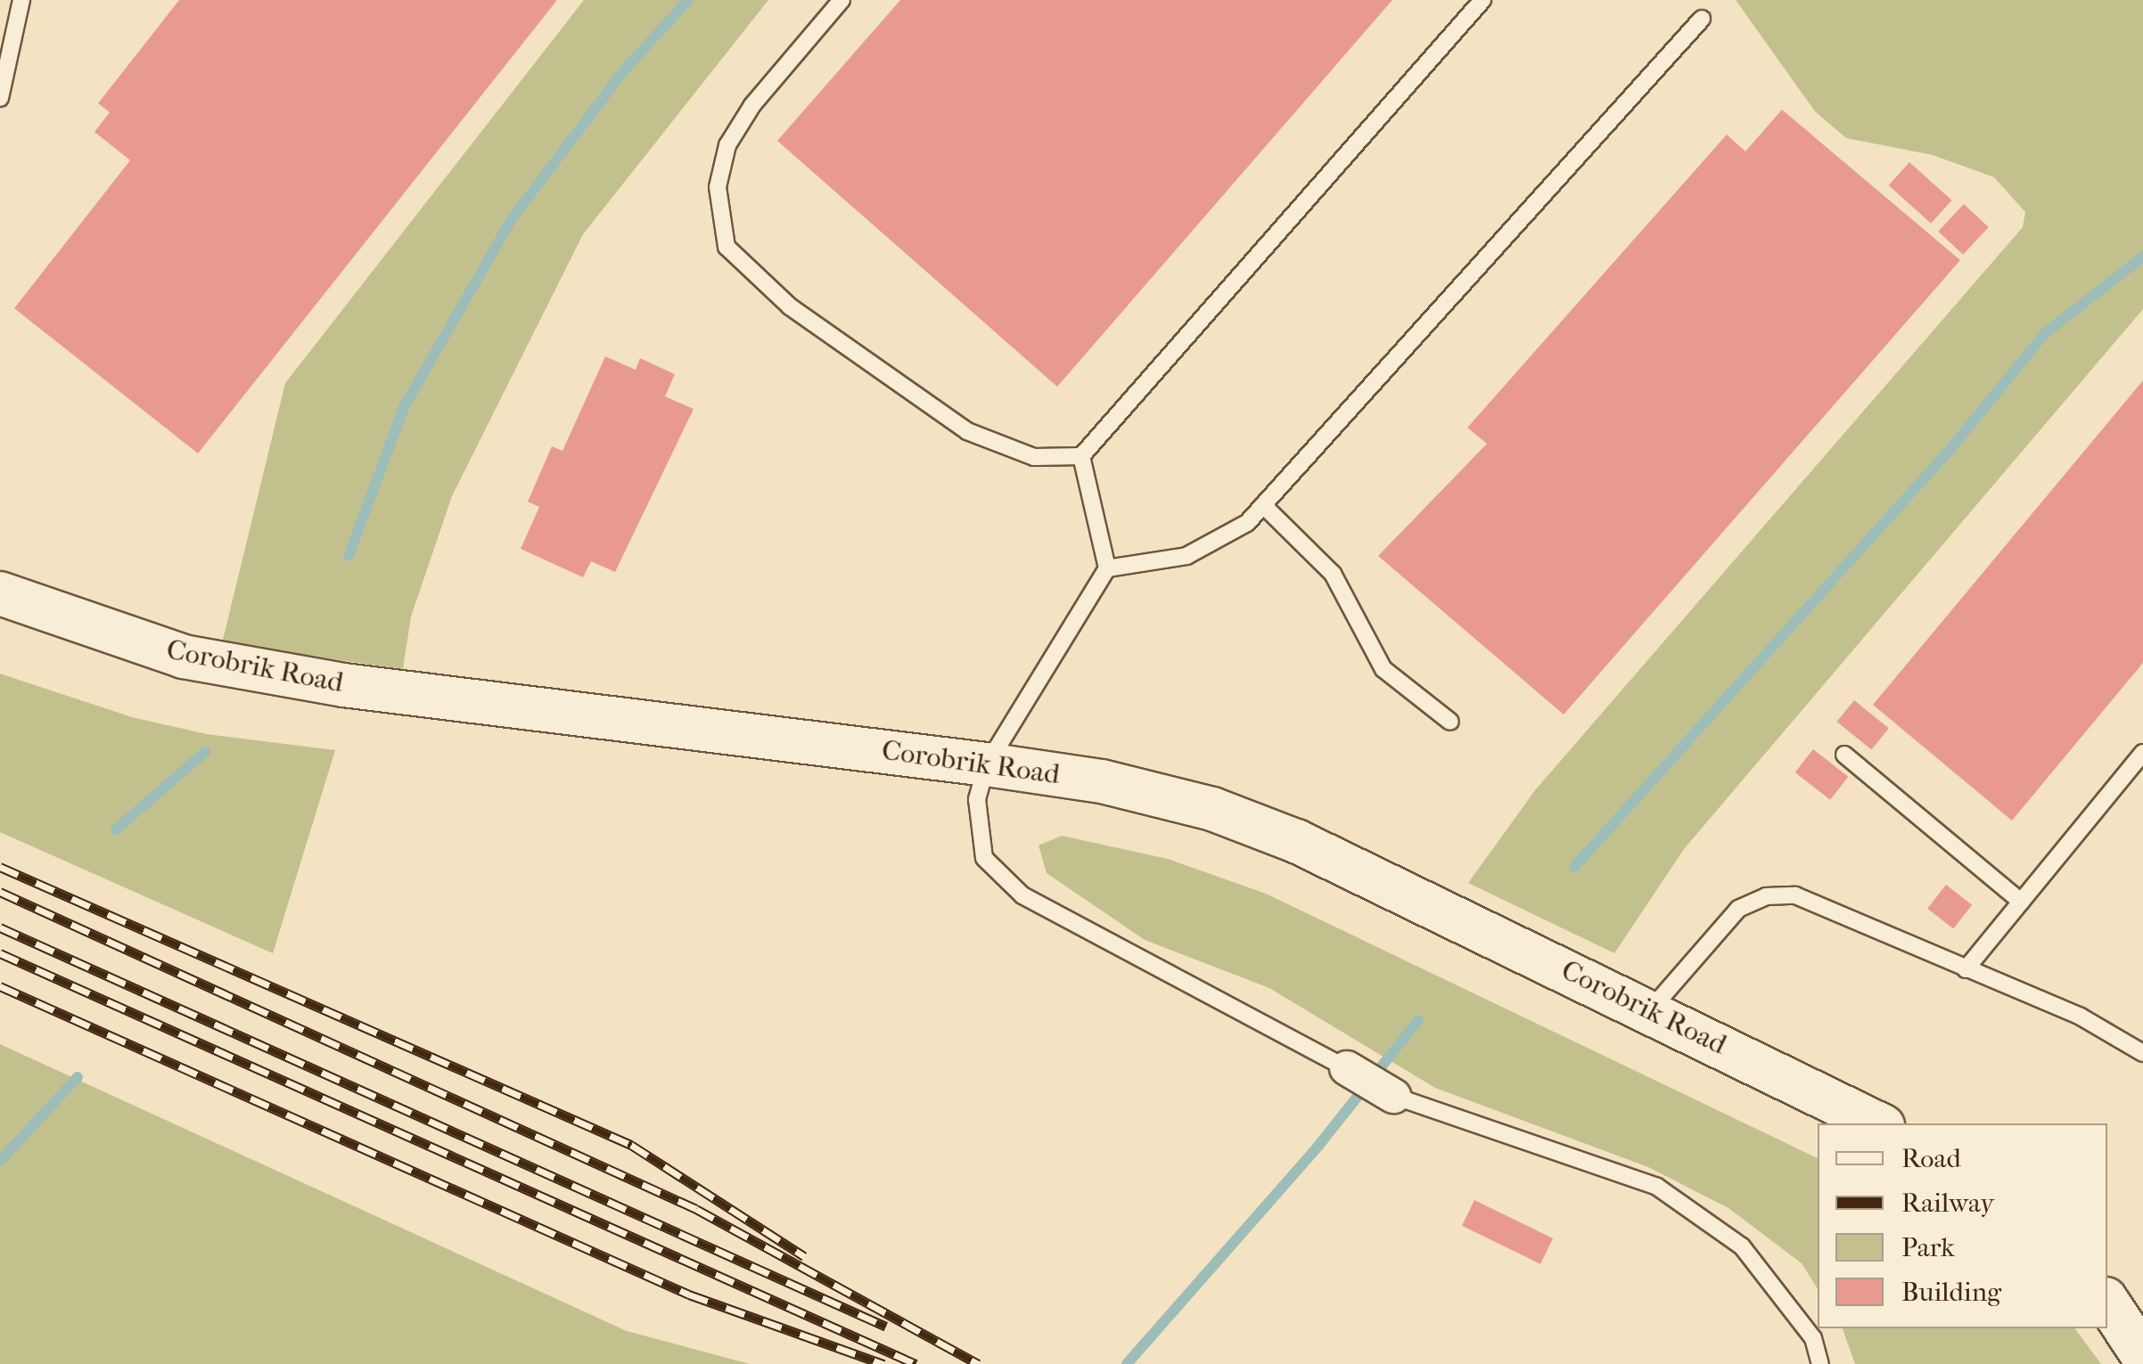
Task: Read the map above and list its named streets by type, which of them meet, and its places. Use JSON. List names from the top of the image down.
{
  "streets": {
    "street": ["Corobrik Road"]
  },
  "legend": [
    "Road",
    "Railway",
    "Park",
    "Building"
  ]
}
